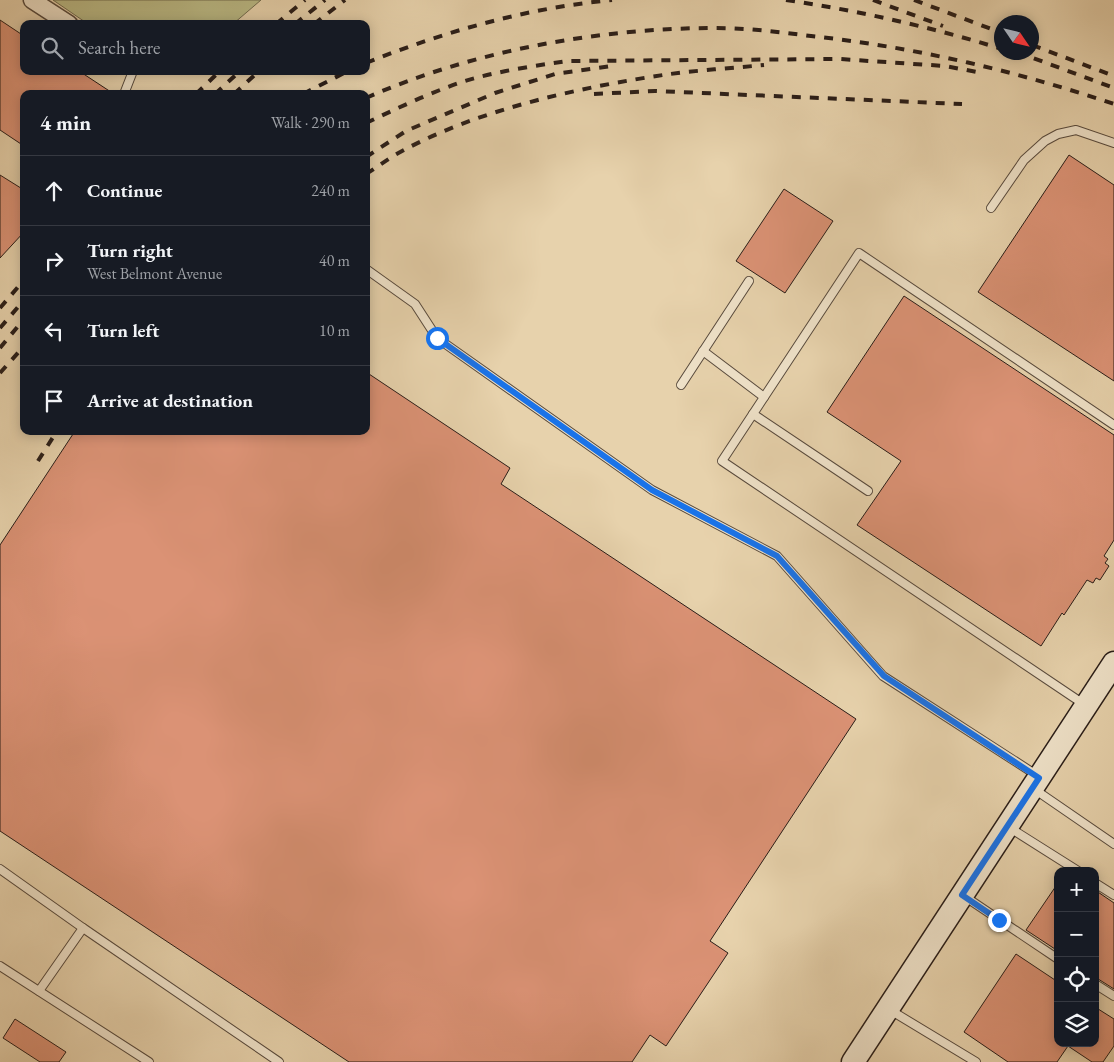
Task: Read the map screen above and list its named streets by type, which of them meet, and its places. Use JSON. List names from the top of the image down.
{
  "north": "bottom right",
  "page": {
    "search": "Search here",
    "heading": ["4 min", "Walk · 290 m"],
    "list": [
      ["Continue", "240 m"],
      ["Turn right", "West Belmont Avenue", "40 m"],
      ["Turn left", "10 m"],
      "Arrive at destination"
    ],
    "map_buttons": ["+", "−"]
  }
}
